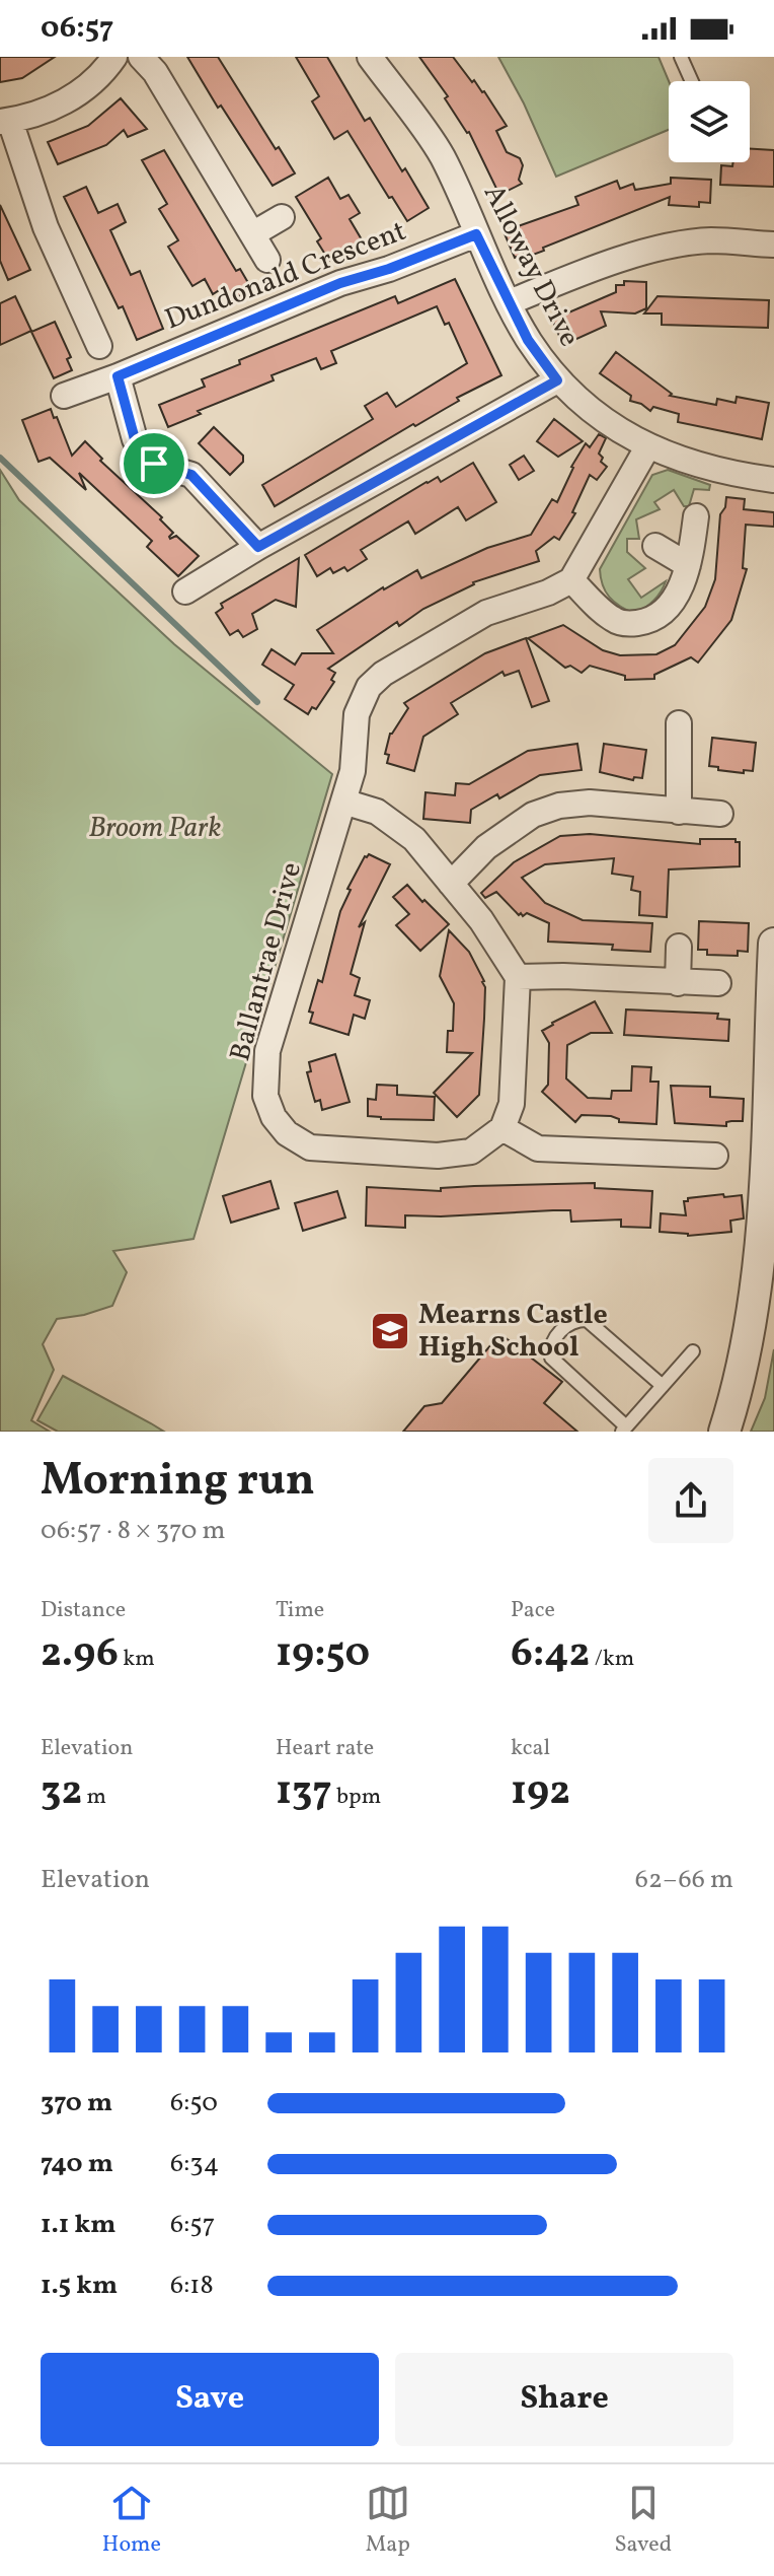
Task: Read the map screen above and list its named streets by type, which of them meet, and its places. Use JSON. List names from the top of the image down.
{
  "streets": {
    "street": ["Alloway Drive", "Dundonald Crescent", "Ballantrae Drive"]
  },
  "crossings": [
    ["Alloway Drive", "Dundonald Crescent"]
  ],
  "parks": ["Broom Park"],
  "places": {
    "school or university": ["Mearns Castle High School"]
  },
  "page": {
    "status": "06:57",
    "heading": ["Morning run", "06:57 · 8 × 370 m"],
    "stats": [
      ["Distance", "2.96 km"],
      ["Time", "19:50"],
      ["Pace", "6:42 /km"],
      ["Elevation", "32 m"],
      ["Heart rate", "137 bpm"],
      ["kcal", "192"]
    ],
    "chart": ["Elevation", "62–66 m"],
    "list": [
      {
        "name": "370 m",
        "note": "6:50"
      },
      {
        "name": "740 m",
        "note": "6:34"
      },
      {
        "name": "1.1 km",
        "note": "6:57"
      },
      {
        "name": "1.5 km",
        "note": "6:18"
      }
    ],
    "buttons": ["Save", "Share"],
    "tabs": ["Home", "Map", "Saved"]
  }
}
